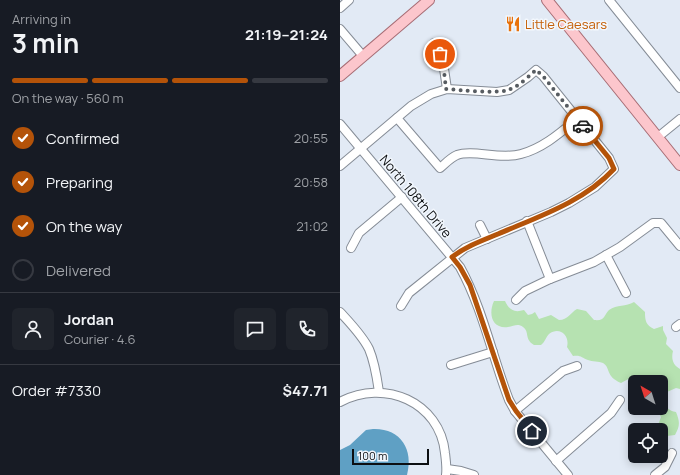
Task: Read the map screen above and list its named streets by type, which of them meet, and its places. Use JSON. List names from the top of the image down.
{
  "streets": {
    "street": ["North 108th Drive"]
  },
  "places": {
    "restaurant": ["Little Caesars"]
  },
  "scale_bar": "100 m",
  "north": "top left",
  "page": {
    "heading": ["3 min", "Arriving in", "21:19–21:24"],
    "panel": [
      "Jordan",
      "Courier · 4.6",
      "Order #7330",
      "$47.71"
    ],
    "bar": "On the way · 560 m",
    "list": [
      ["Confirmed", "20:55"],
      ["Preparing", "20:58"],
      ["On the way", "21:02"],
      "Delivered"
    ],
    "scale": "100 m"
  }
}
